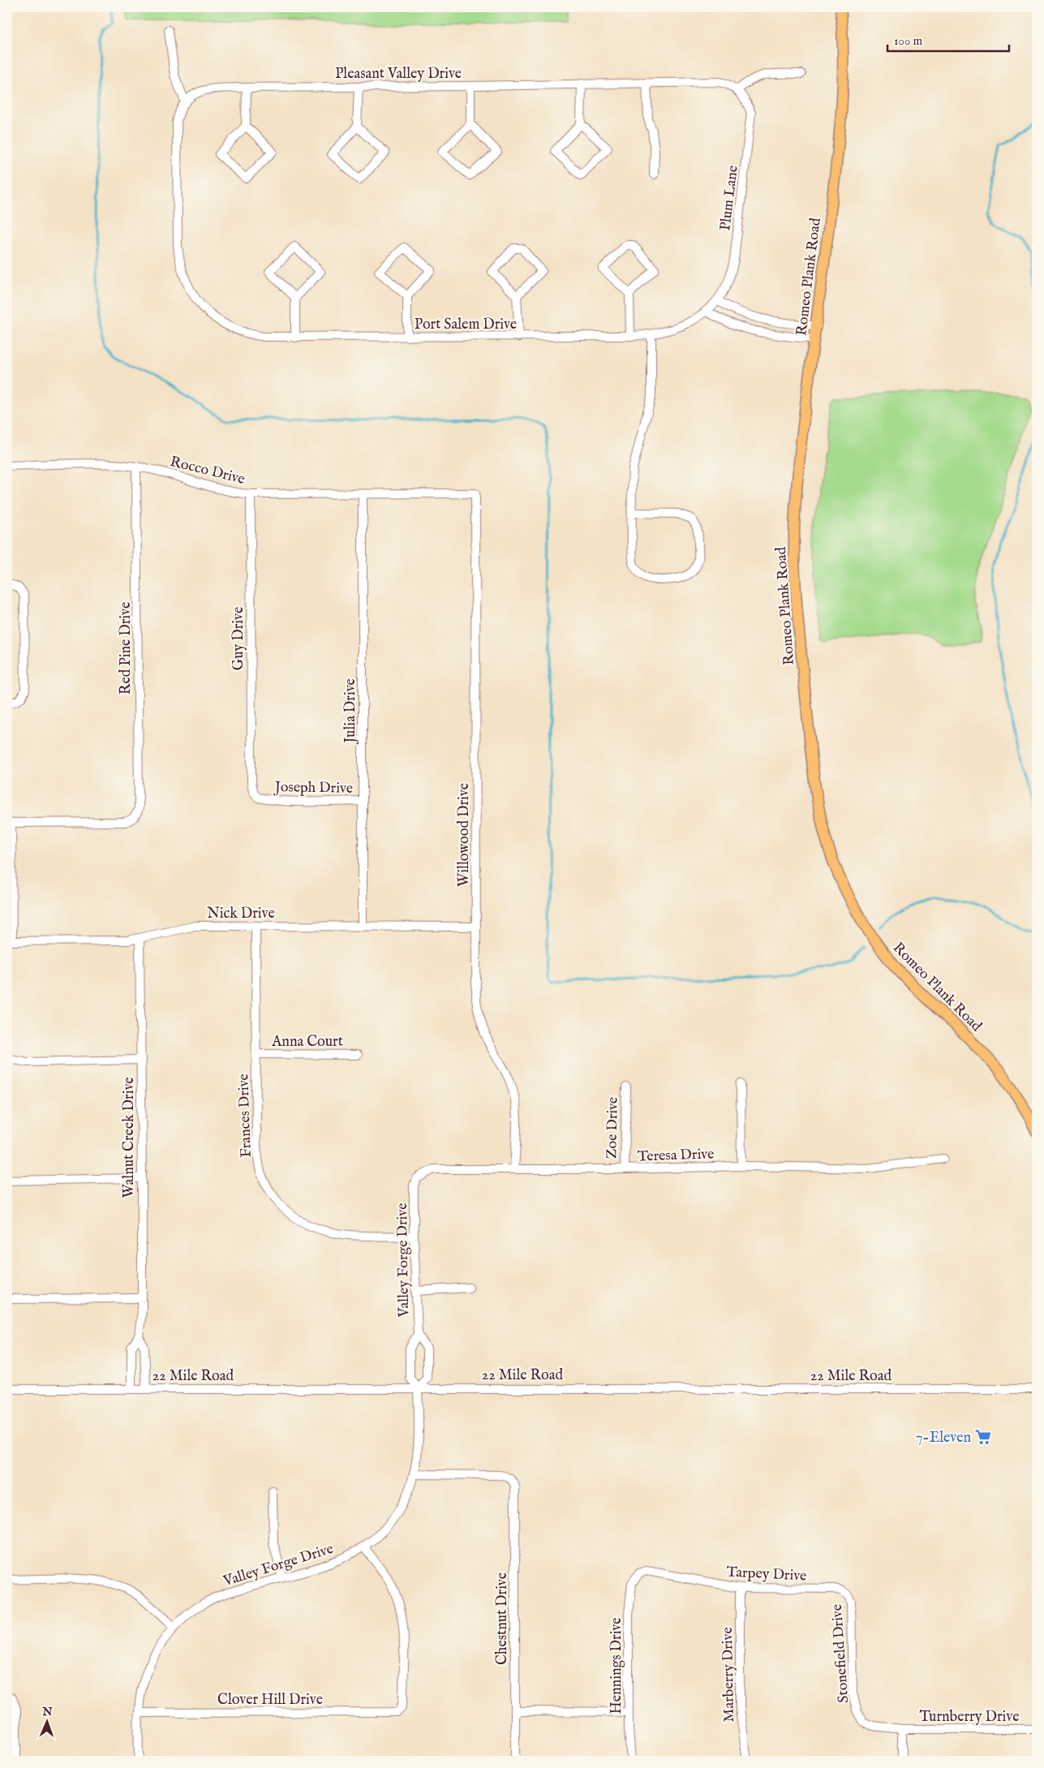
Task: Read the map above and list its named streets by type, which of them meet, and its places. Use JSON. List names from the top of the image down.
{
  "streets": {
    "main road": ["Romeo Plank Road"],
    "street": [
      "Pleasant Valley Drive",
      "Plum Lane",
      "Port Salem Drive",
      "Rocco Drive",
      "Guy Drive",
      "Red Pine Drive",
      "Julia Drive",
      "Joseph Drive",
      "Willowood Drive",
      "Nick Drive",
      "Anna Court",
      "Frances Drive",
      "Zoe Drive",
      "Walnut Creek Drive",
      "Teresa Drive",
      "Valley Forge Drive",
      "22 Mile Road",
      "Tarpey Drive",
      "Chestnut Drive",
      "Stonefield Drive",
      "Hennings Drive",
      "Marberry Drive",
      "Clover Hill Drive",
      "Turnberry Drive"
    ]
  },
  "crossings": [
    ["Pleasant Valley Drive", "Plum Lane"],
    ["Pleasant Valley Drive", "Port Salem Drive"],
    ["Plum Lane", "Port Salem Drive"],
    ["Rocco Drive", "Guy Drive"],
    ["Rocco Drive", "Red Pine Drive"],
    ["Rocco Drive", "Julia Drive"],
    ["Rocco Drive", "Willowood Drive"],
    ["Guy Drive", "Joseph Drive"],
    ["Julia Drive", "Joseph Drive"],
    ["Julia Drive", "Nick Drive"],
    ["Willowood Drive", "Nick Drive"],
    ["Willowood Drive", "Teresa Drive"],
    ["Nick Drive", "Frances Drive"],
    ["Nick Drive", "Walnut Creek Drive"],
    ["Anna Court", "Frances Drive"],
    ["Frances Drive", "Valley Forge Drive"],
    ["Zoe Drive", "Teresa Drive"],
    ["Walnut Creek Drive", "22 Mile Road"],
    ["Teresa Drive", "Valley Forge Drive"],
    ["Valley Forge Drive", "22 Mile Road"],
    ["Valley Forge Drive", "Chestnut Drive"],
    ["Valley Forge Drive", "Clover Hill Drive"],
    ["Tarpey Drive", "Stonefield Drive"],
    ["Tarpey Drive", "Hennings Drive"],
    ["Tarpey Drive", "Marberry Drive"],
    ["Stonefield Drive", "Turnberry Drive"]
  ],
  "places": {
    "supermarket": ["7-Eleven"]
  },
  "scale_bar": "100 m",
  "north": "top"
}
